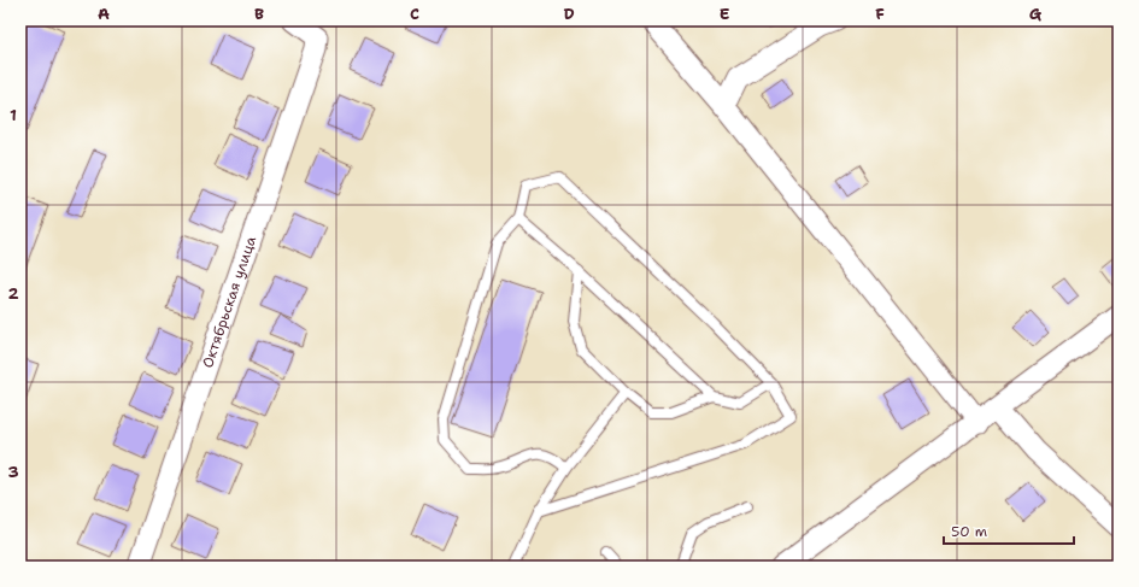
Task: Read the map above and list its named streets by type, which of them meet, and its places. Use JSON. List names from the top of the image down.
{
  "streets": {
    "street": ["Октябрьская улица"]
  },
  "scale_bar": "50 m",
  "grid": {
    "columns": [
      "A",
      "B",
      "C",
      "D",
      "E",
      "F",
      "G"
    ],
    "rows": ["1", "2", "3"]
  }
}
